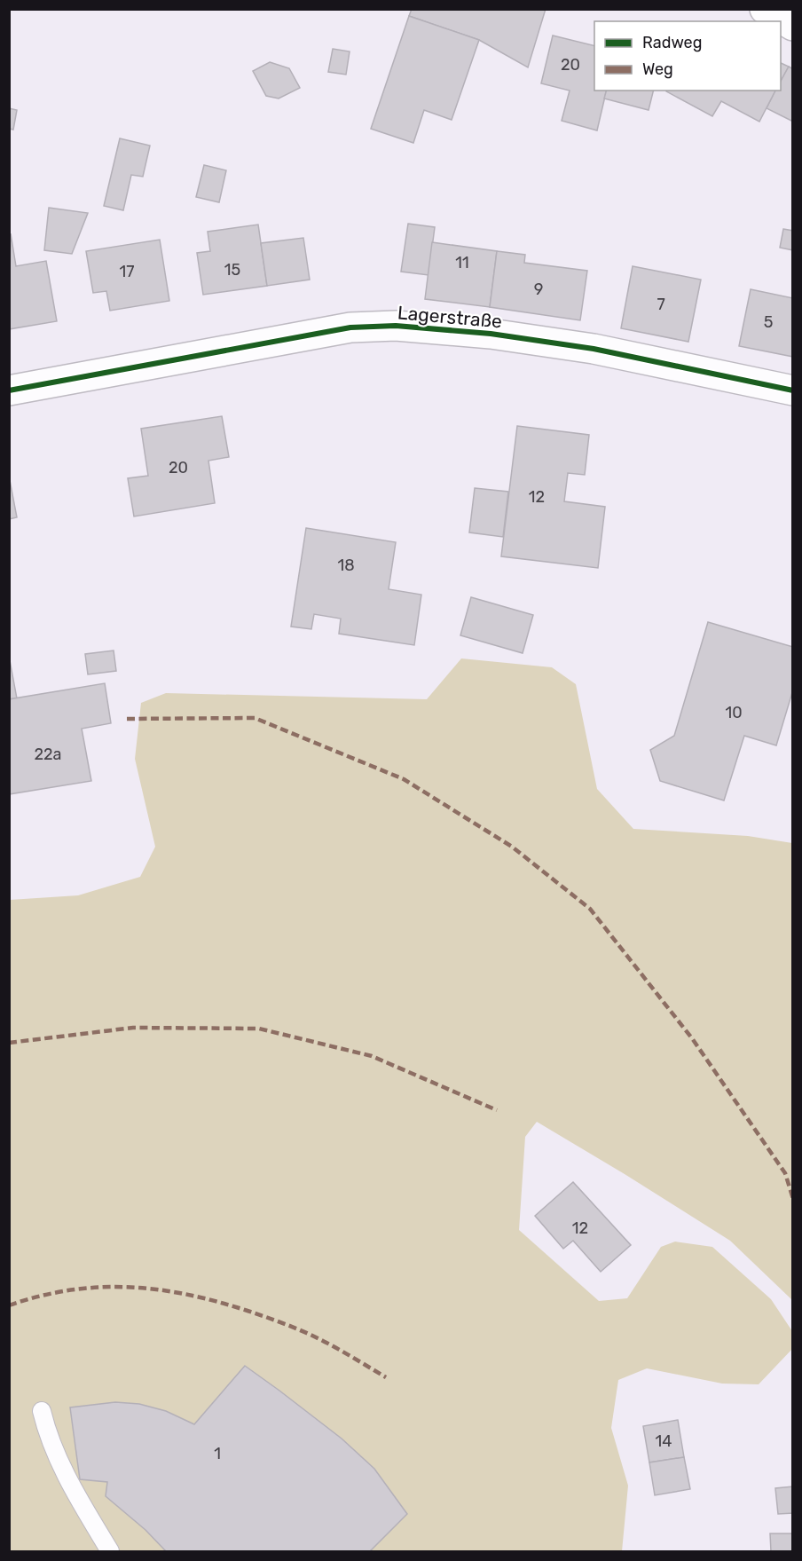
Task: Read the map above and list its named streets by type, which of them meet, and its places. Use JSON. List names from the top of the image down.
{
  "streets": {
    "street": ["Lagerstraße"]
  },
  "house_numbers": [
    "20",
    "11",
    "15",
    "17",
    "9",
    "7",
    "5",
    "20",
    "12",
    "18",
    "10",
    "22a",
    "12",
    "14",
    "1"
  ],
  "legend": ["Radweg", "Weg"]
}
